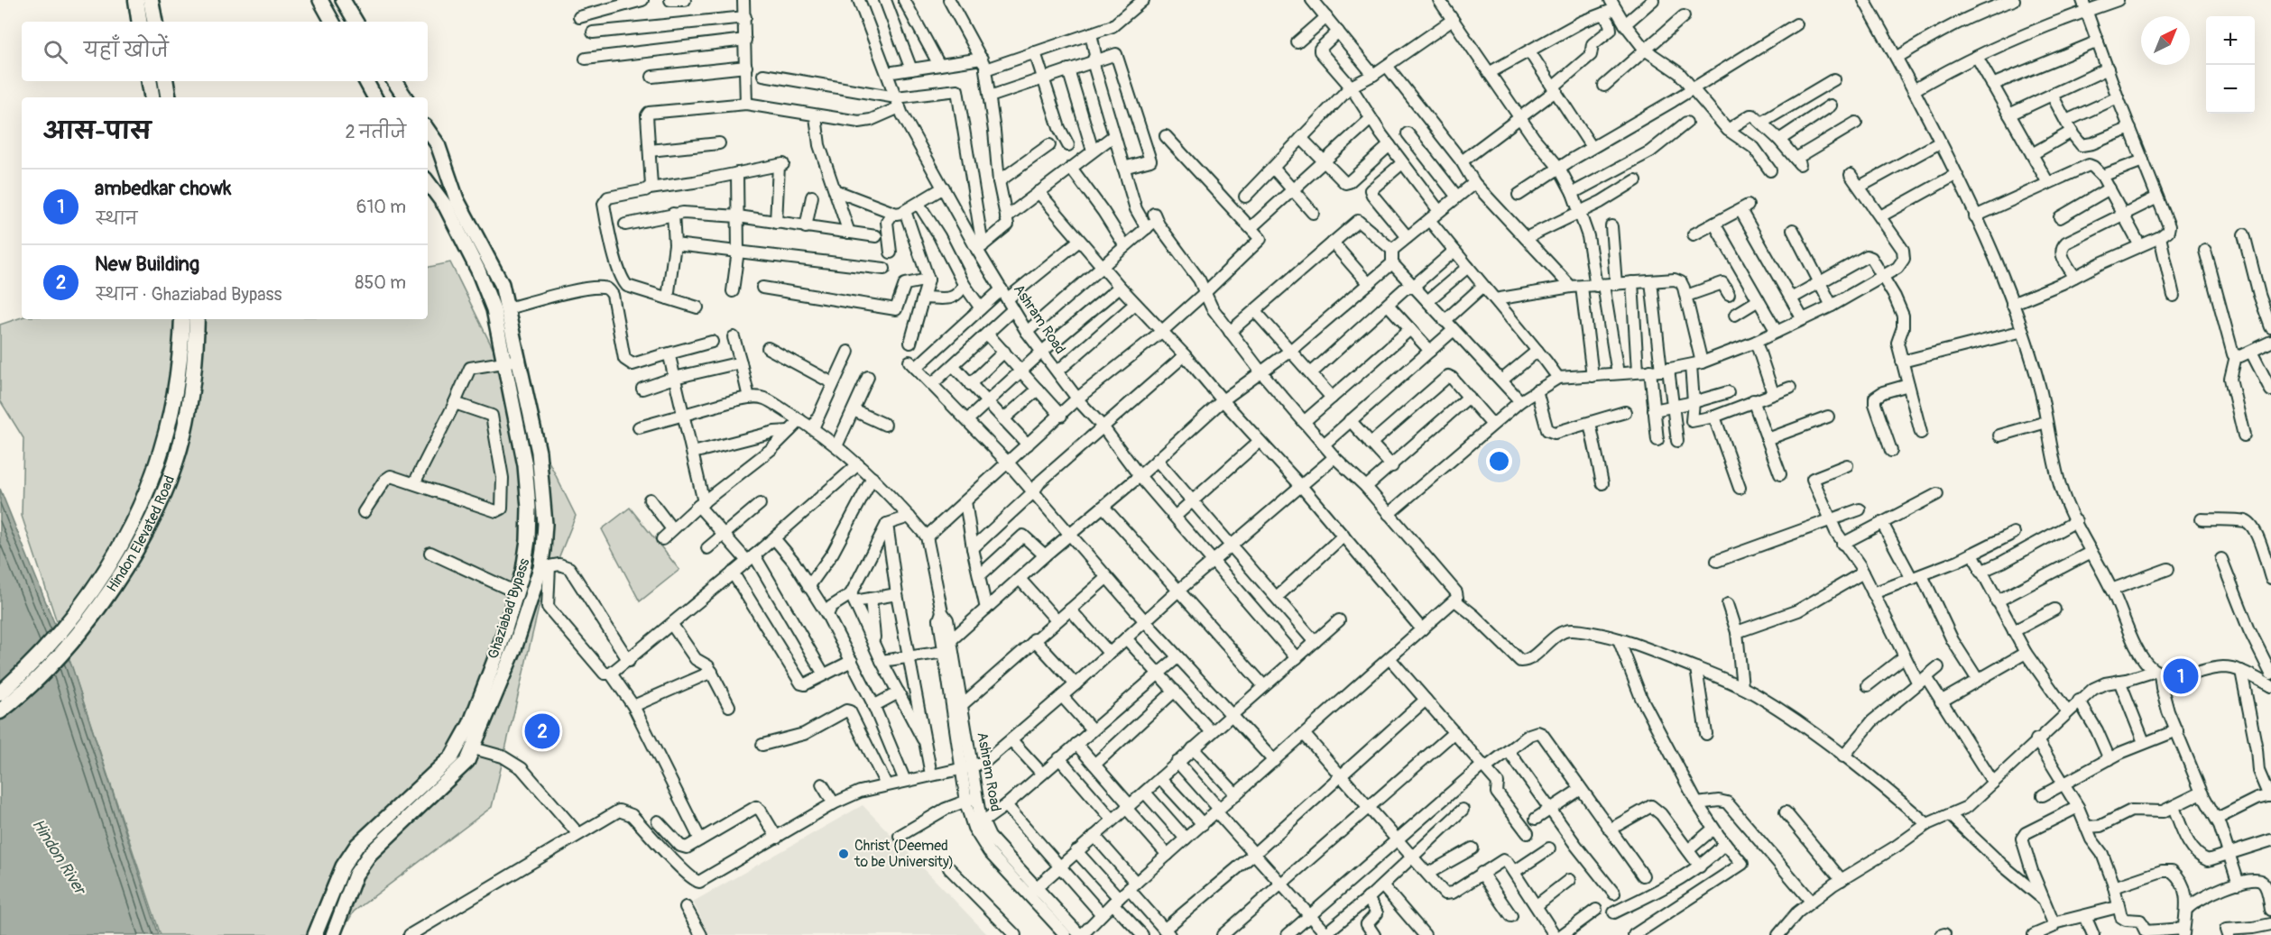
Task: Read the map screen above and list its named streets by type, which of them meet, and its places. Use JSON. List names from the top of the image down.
{
  "streets": {
    "highway": ["Hindon Elevated Road"],
    "main road": ["Ghaziabad Bypass"],
    "street": ["Ashram Road"]
  },
  "water": ["Hindon River"],
  "places": ["Christ (Deemed to be University)"],
  "north": "top right",
  "page": {
    "map_buttons": ["+", "−"],
    "search": "यहाँ खोजें",
    "heading": ["आस-पास", "2 नतीजे"],
    "list": [
      {
        "mark": "1",
        "name": "ambedkar chowk",
        "note": "स्थान",
        "value": "610 m"
      },
      {
        "mark": "2",
        "name": "New Building",
        "note": "स्थान · Ghaziabad Bypass",
        "value": "850 m"
      }
    ],
    "pins": ["1", "2"]
  }
}
